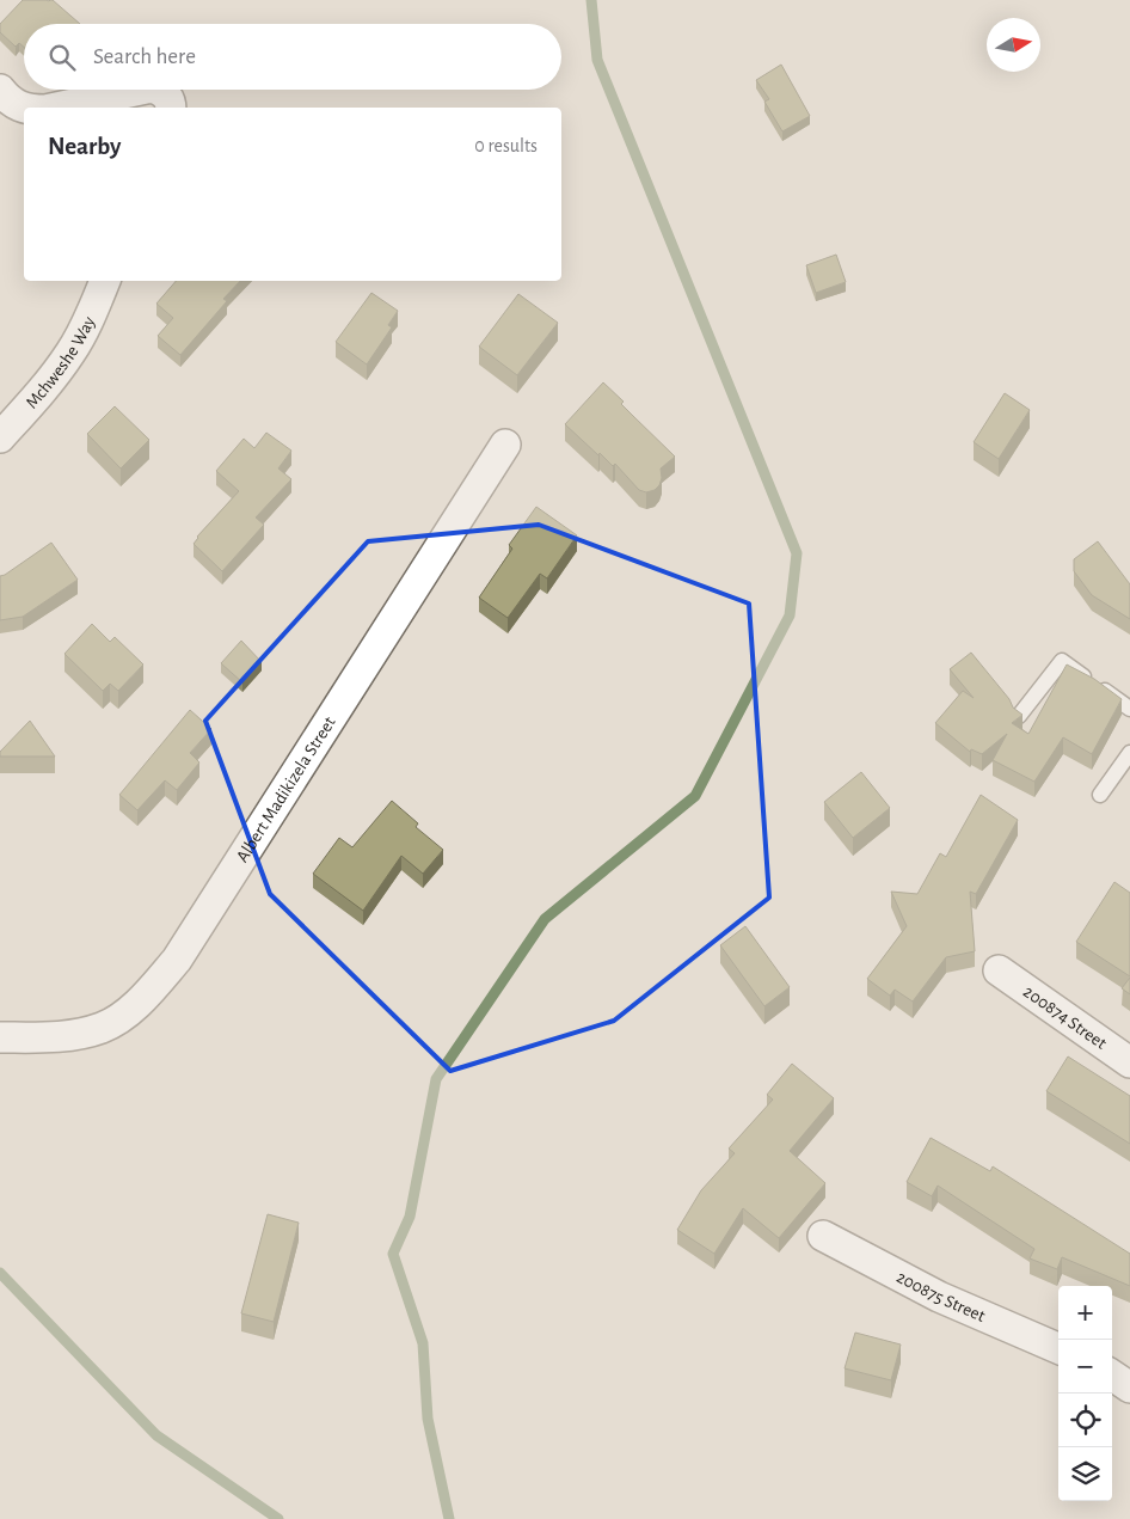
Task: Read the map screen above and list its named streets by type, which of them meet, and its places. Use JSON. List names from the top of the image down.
{
  "streets": {
    "street": [
      "Mchweshe Way",
      "Albert Madikizela Street",
      "200874 Street",
      "200875 Street"
    ]
  },
  "north": "right",
  "page": {
    "search": "Search here",
    "heading": ["Nearby", "0 results"],
    "map_buttons": ["+", "−"]
  }
}
